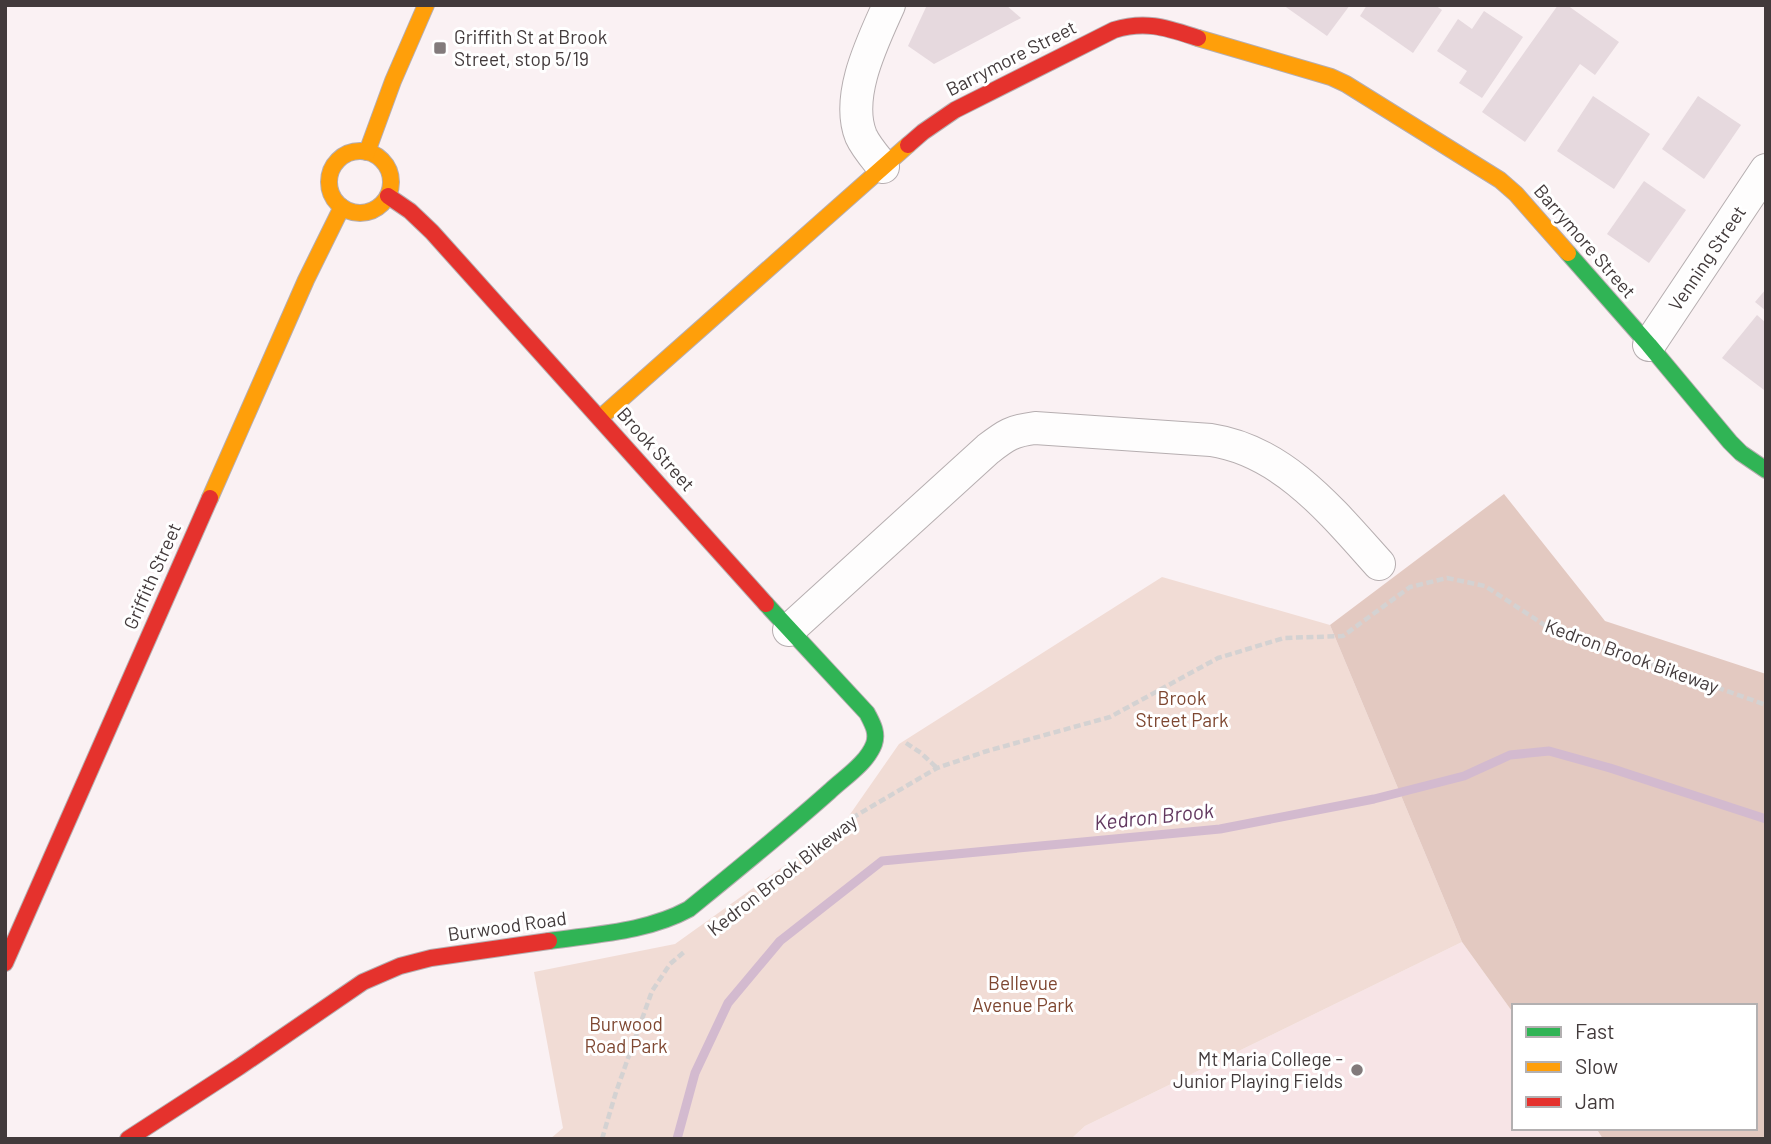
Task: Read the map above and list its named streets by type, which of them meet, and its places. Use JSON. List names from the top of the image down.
{
  "streets": {
    "street": [
      "Barrymore Street",
      "Venning Street",
      "Brook Street",
      "Griffith Street",
      "Burwood Road"
    ],
    "path": ["Kedron Brook Bikeway"]
  },
  "crossings": [
    ["Barrymore Street", "Venning Street"],
    ["Barrymore Street", "Brook Street"],
    ["Brook Street", "Griffith Street"],
    ["Brook Street", "Burwood Road"]
  ],
  "water": ["Kedron Brook"],
  "parks": ["Brook Street Park", "Bellevue Avenue Park", "Burwood Road Park"],
  "places": {
    "transit": ["Griffith St at Brook Street, stop 5/19"],
    "other": ["Mt Maria College - Junior Playing Fields"]
  },
  "legend": ["Fast", "Slow", "Jam"]
}
